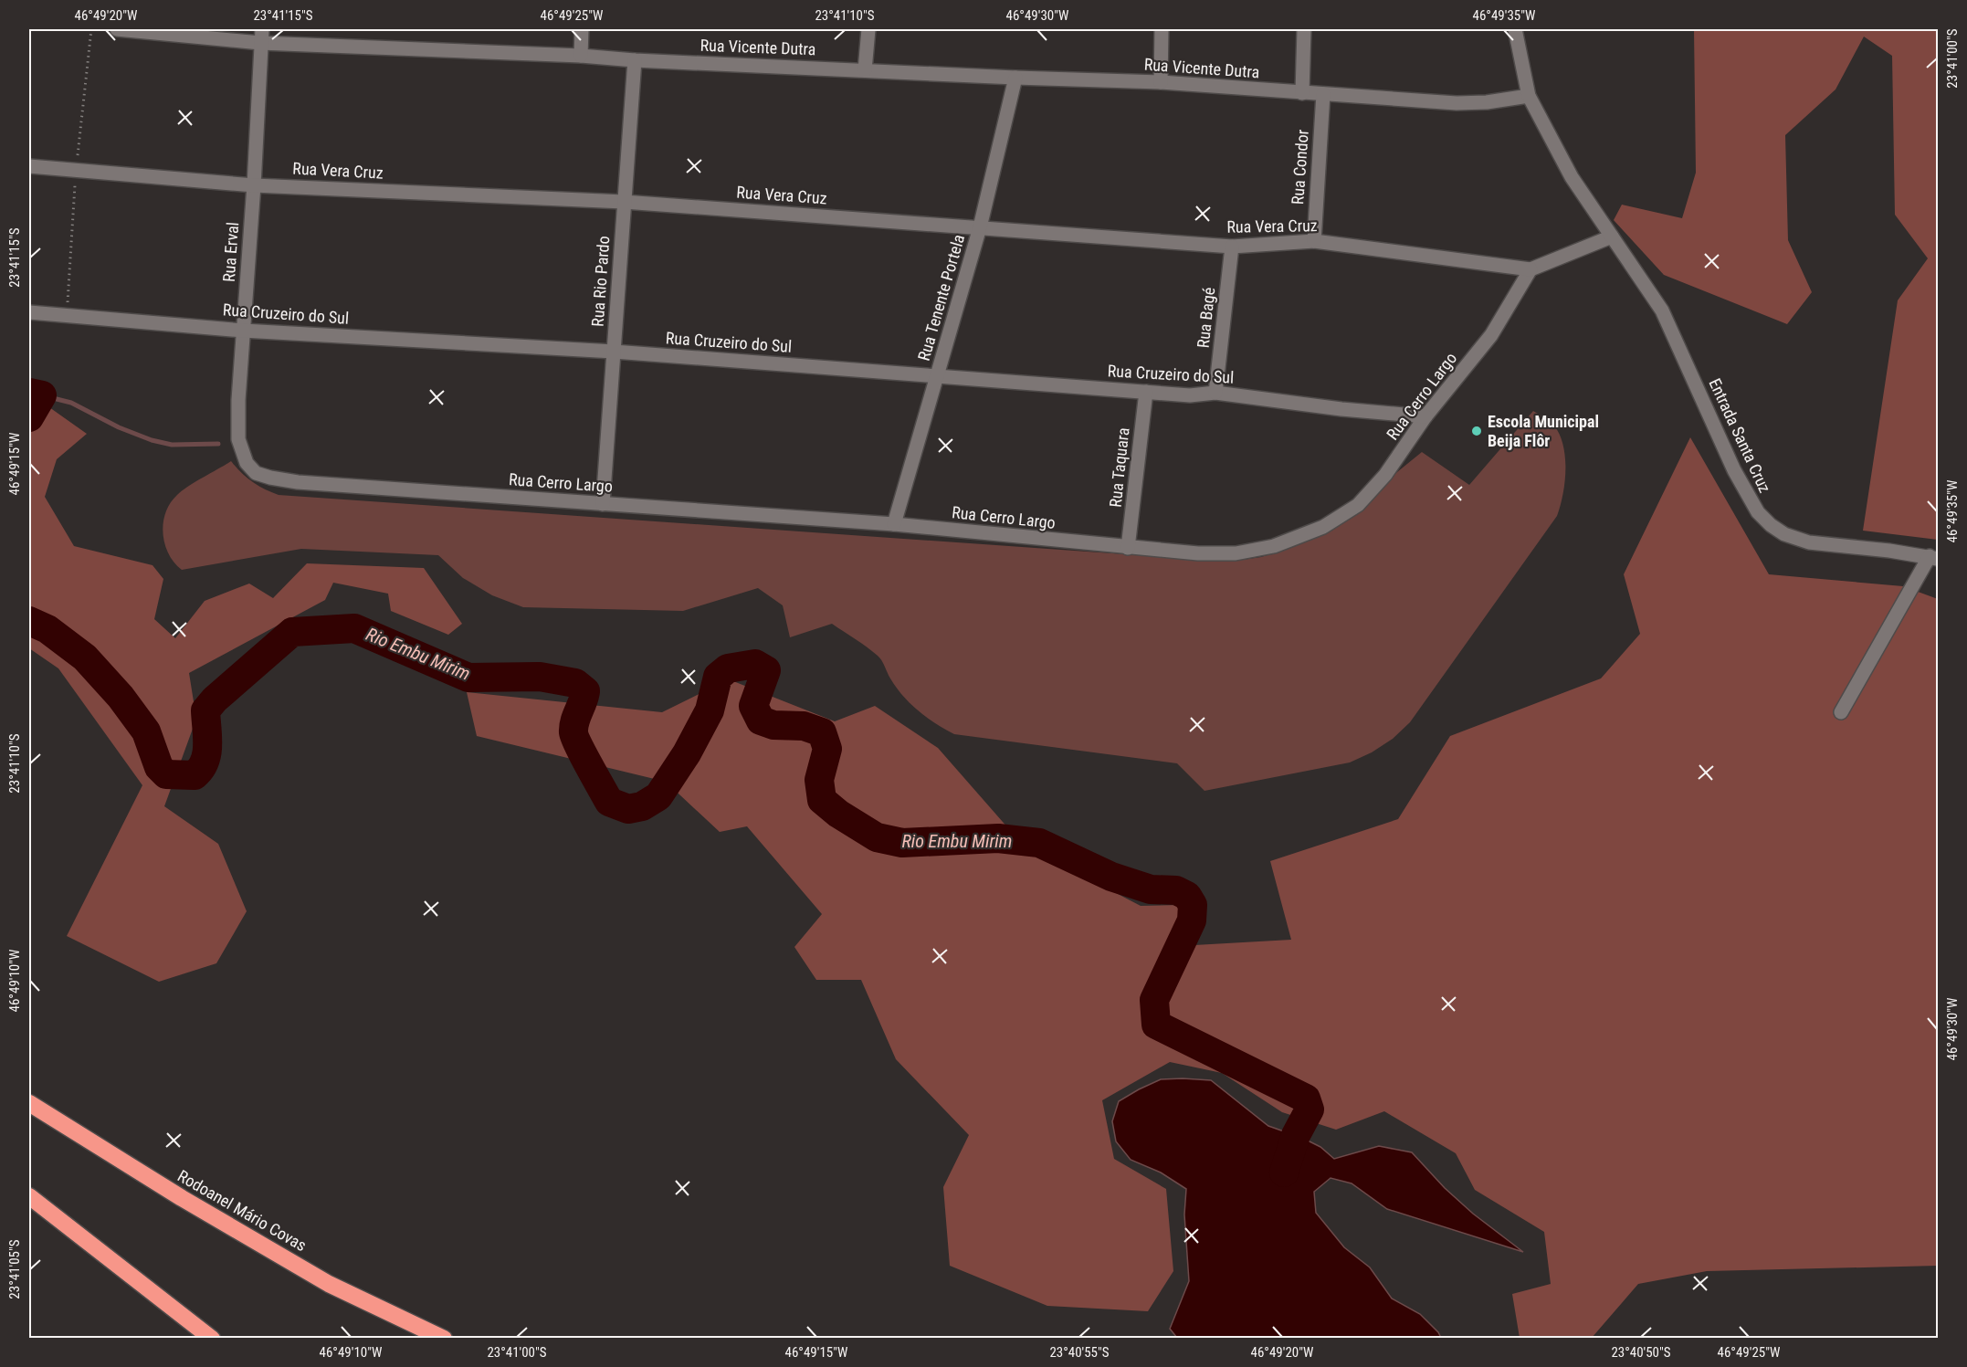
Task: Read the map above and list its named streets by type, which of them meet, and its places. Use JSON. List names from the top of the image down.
{
  "streets": {
    "highway": ["Rodoanel Mário Covas"],
    "street": [
      "Rua Vicente Dutra",
      "Rua Condor",
      "Rua Vera Cruz",
      "Rua Erval",
      "Rua Rio Pardo",
      "Rua Tenente Portela",
      "Rua Cruzeiro do Sul",
      "Rua Bagé",
      "Rua Cerro Largo",
      "Entrada Santa Cruz",
      "Rua Taquara"
    ]
  },
  "crossings": [
    ["Rua Vicente Dutra", "Rua Condor"],
    ["Rua Vicente Dutra", "Rua Erval"],
    ["Rua Vicente Dutra", "Rua Rio Pardo"],
    ["Rua Vicente Dutra", "Rua Tenente Portela"],
    ["Rua Vicente Dutra", "Entrada Santa Cruz"],
    ["Rua Condor", "Rua Vera Cruz"],
    ["Rua Vera Cruz", "Rua Erval"],
    ["Rua Vera Cruz", "Rua Rio Pardo"],
    ["Rua Vera Cruz", "Rua Tenente Portela"],
    ["Rua Vera Cruz", "Rua Bagé"],
    ["Rua Vera Cruz", "Rua Cerro Largo"],
    ["Rua Erval", "Rua Cruzeiro do Sul"],
    ["Rua Erval", "Rua Cerro Largo"],
    ["Rua Rio Pardo", "Rua Cruzeiro do Sul"],
    ["Rua Rio Pardo", "Rua Cerro Largo"],
    ["Rua Tenente Portela", "Rua Cruzeiro do Sul"],
    ["Rua Tenente Portela", "Rua Cerro Largo"],
    ["Rua Cruzeiro do Sul", "Rua Bagé"],
    ["Rua Cruzeiro do Sul", "Rua Cerro Largo"],
    ["Rua Cruzeiro do Sul", "Rua Taquara"],
    ["Rua Cerro Largo", "Rua Taquara"]
  ],
  "water": ["Rio Embu Mirim"],
  "places": ["Escola Municipal Beija Flôr"],
  "coordinates": [
    "46°49'20\"W",
    "23°41'15\"S",
    "46°49'25\"W",
    "23°41'10\"S",
    "46°49'30\"W",
    "46°49'35\"W",
    "23°41'00\"S",
    "46°49'15\"W",
    "46°49'10\"W",
    "23°41'05\"S",
    "23°40'55\"S",
    "23°40'50\"S"
  ]
}
